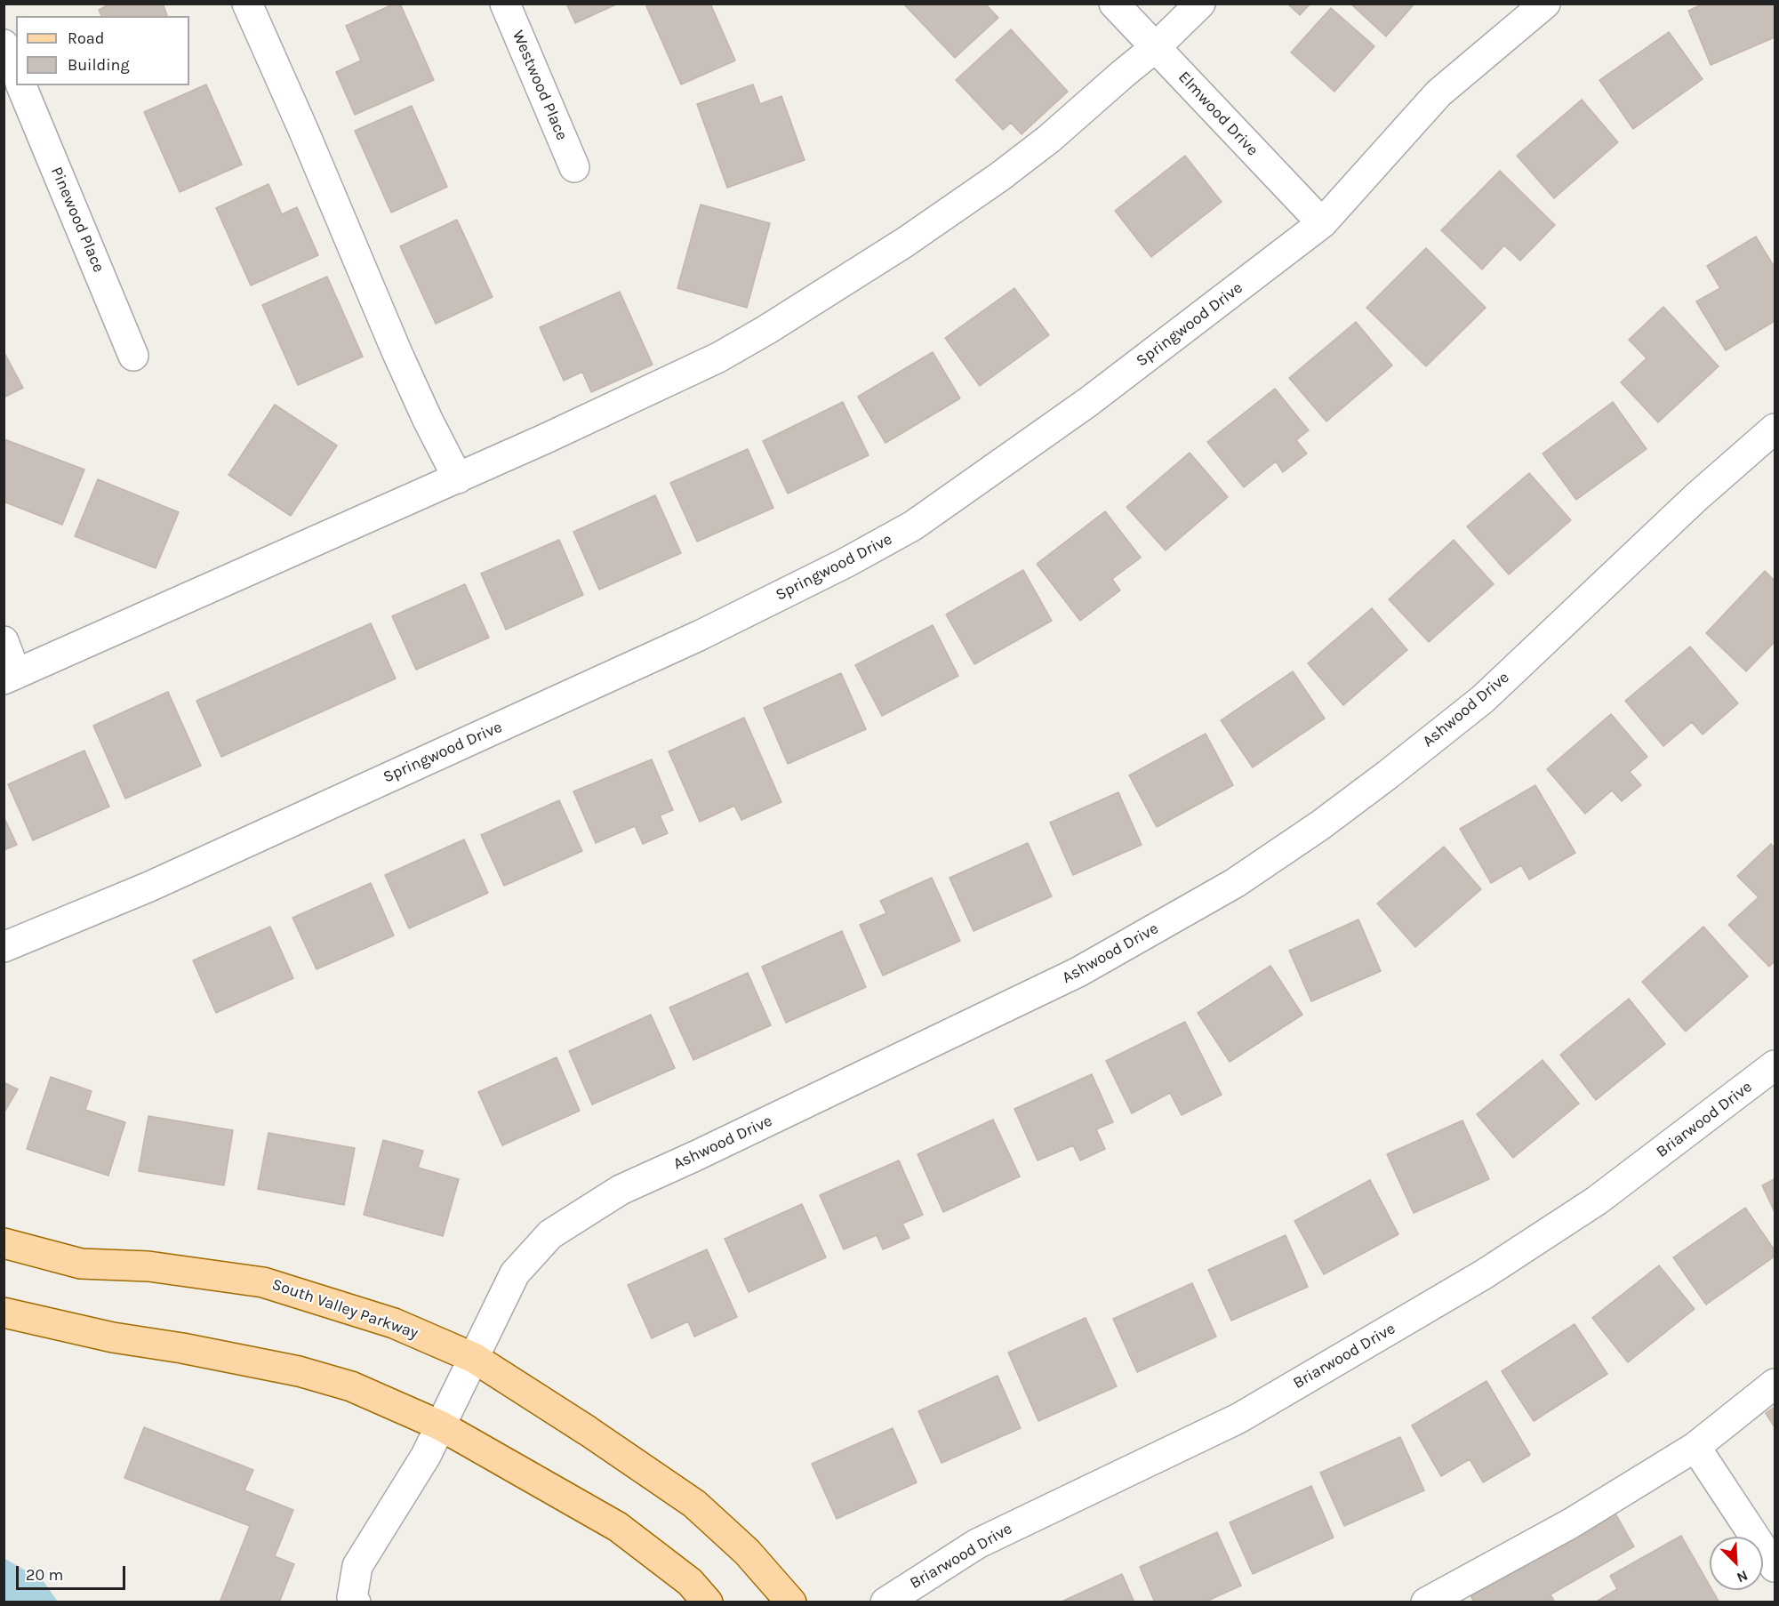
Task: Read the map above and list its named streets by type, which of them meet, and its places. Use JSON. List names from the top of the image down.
{
  "streets": {
    "main road": ["South Valley Parkway"],
    "street": [
      "Westwood Place",
      "Elmwood Drive",
      "Pinewood Place",
      "Springwood Drive",
      "Ashwood Drive",
      "Briarwood Drive"
    ]
  },
  "crossings": [
    ["Elmwood Drive", "Springwood Drive"],
    ["Ashwood Drive", "South Valley Parkway"]
  ],
  "legend": ["Road", "Building"],
  "scale_bar": "20 m",
  "north": "bottom right"
}
